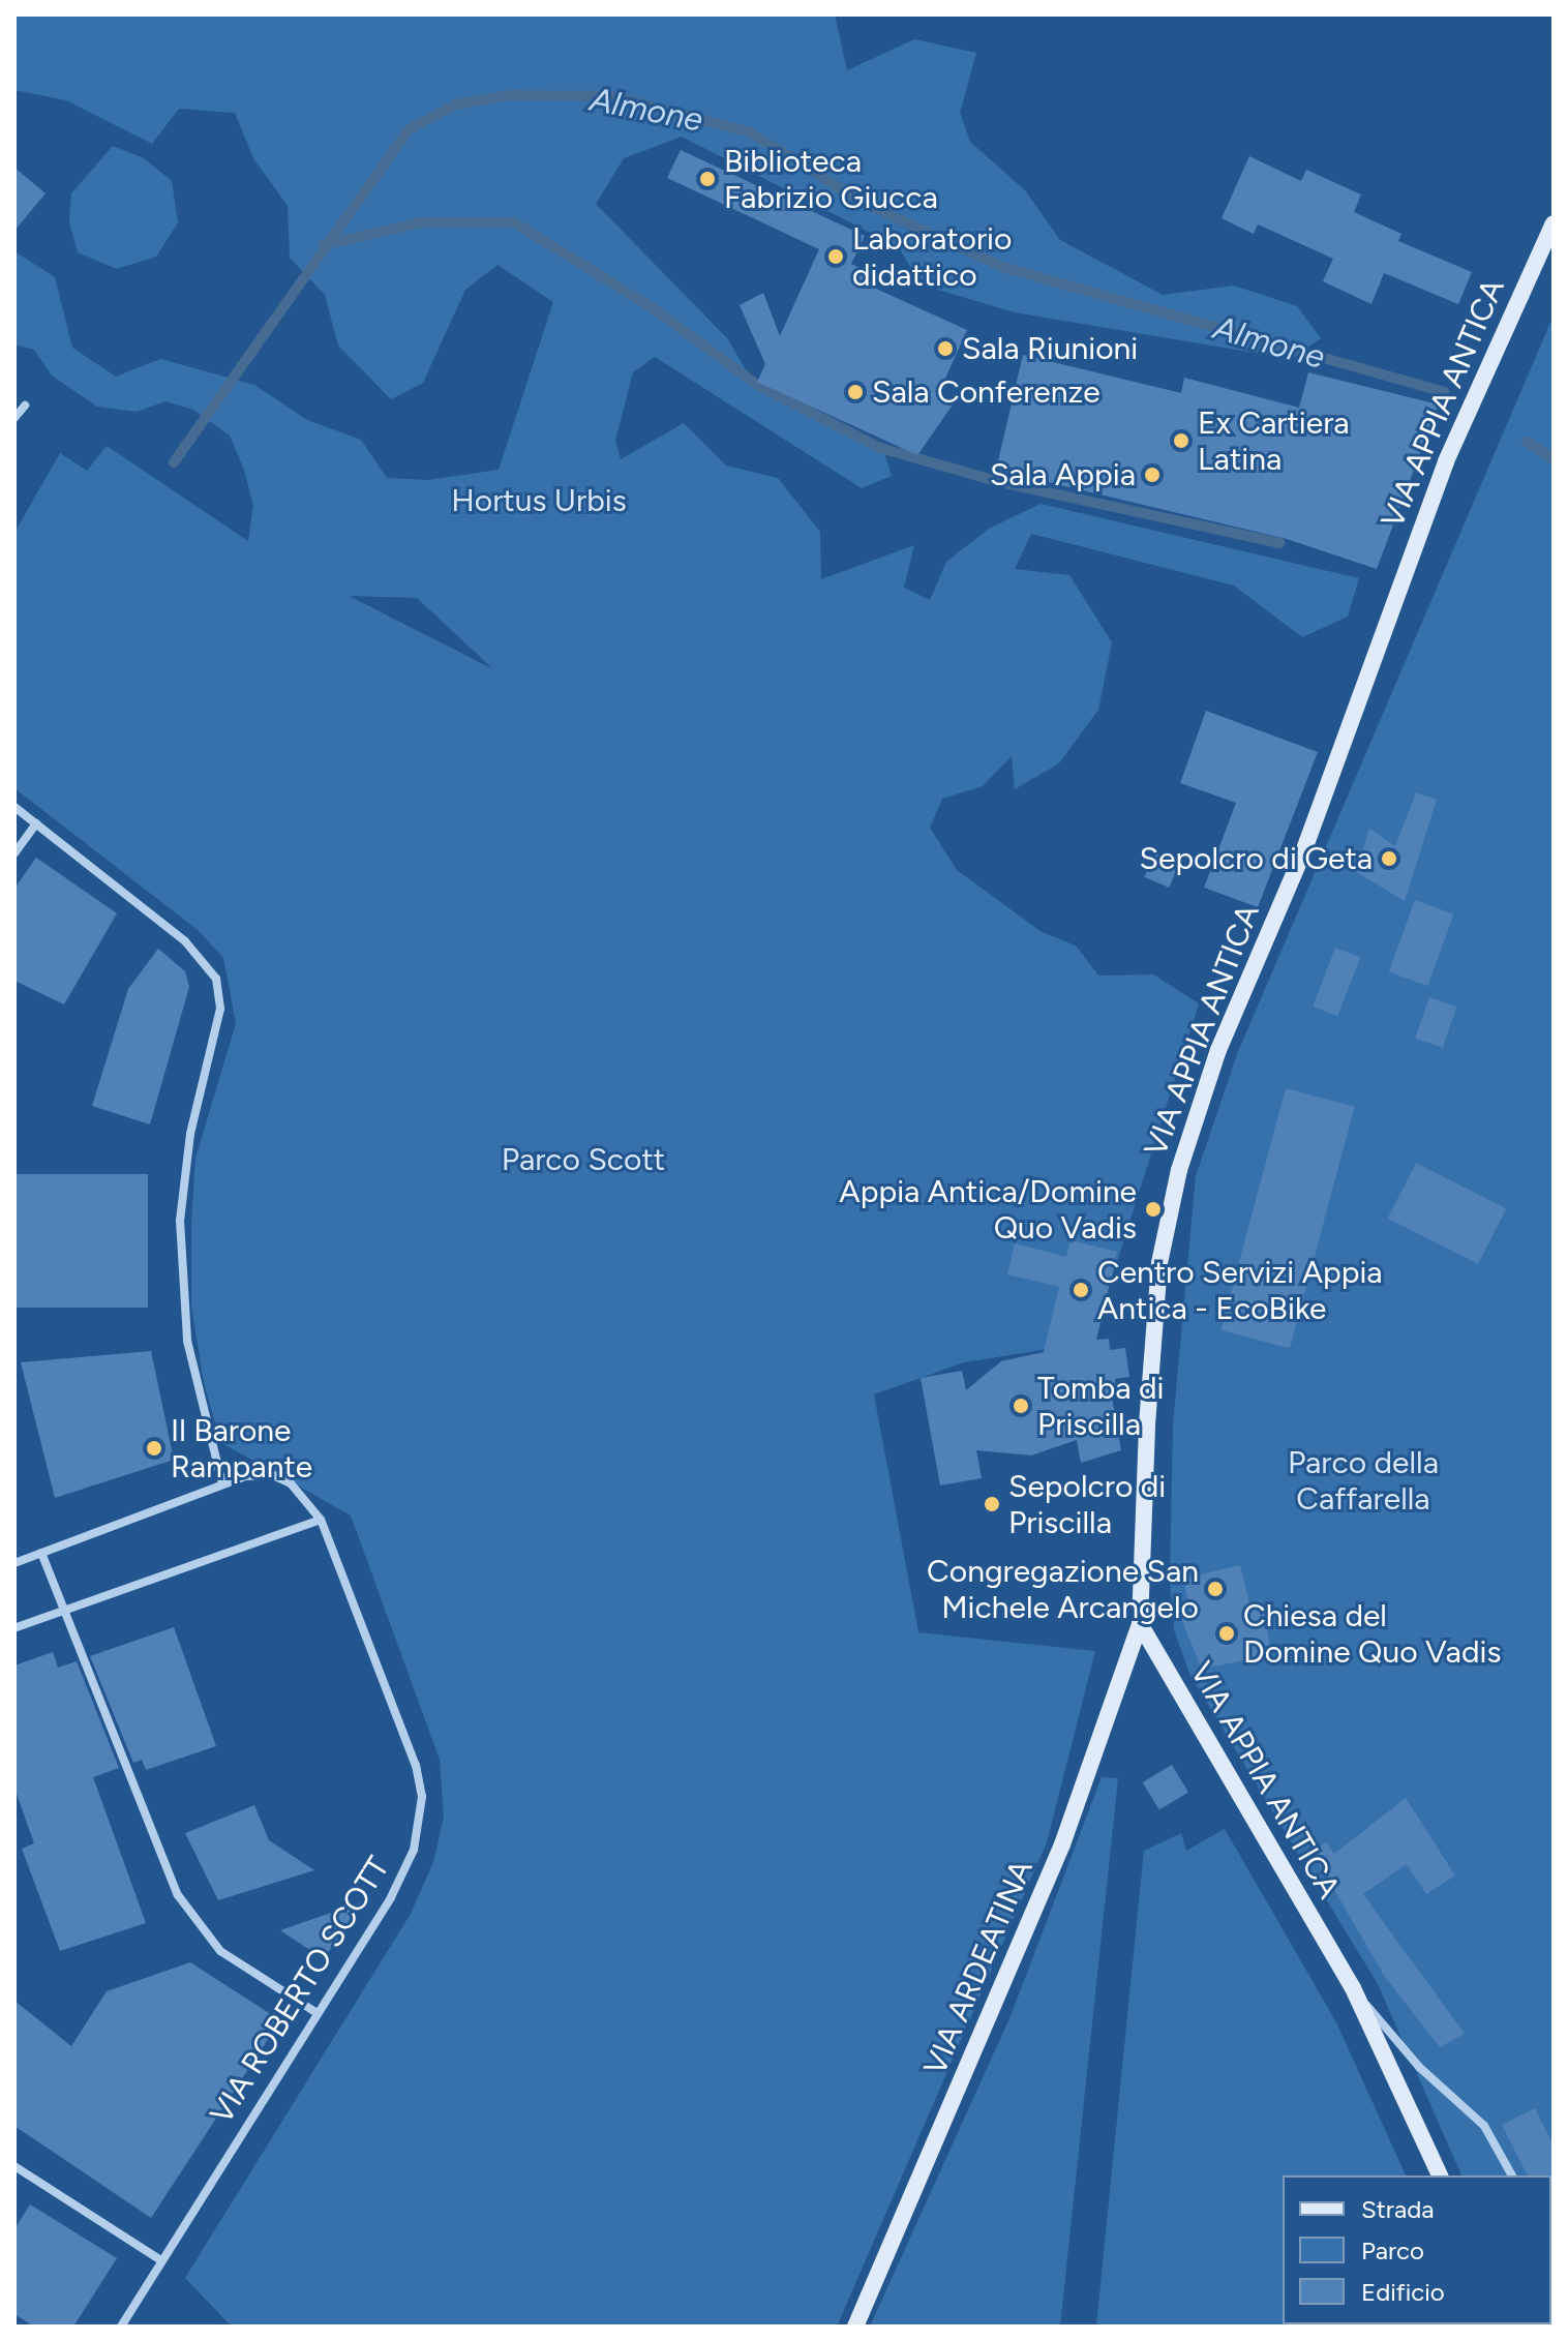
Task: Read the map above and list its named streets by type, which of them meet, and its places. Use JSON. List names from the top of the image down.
{
  "streets": {
    "street": ["VIA APPIA ANTICA", "VIA ARDEATINA", "VIA ROBERTO SCOTT"]
  },
  "crossings": [
    ["VIA APPIA ANTICA", "VIA ARDEATINA"]
  ],
  "water": ["Almone"],
  "parks": ["Hortus Urbis", "Parco Scott", "Parco della Caffarella"],
  "places": [
    "Biblioteca Fabrizio Giucca",
    "Laboratorio didattico",
    "Sala Riunioni",
    "Sala Conferenze",
    "Ex Cartiera Latina",
    "Sala Appia",
    "Sepolcro di Geta",
    "Appia Antica/Domine Quo Vadis",
    "Centro Servizi Appia Antica - EcoBike",
    "Tomba di Priscilla",
    "Il Barone Rampante",
    "Sepolcro di Priscilla",
    "Congregazione San Michele Arcangelo",
    "Chiesa del Domine Quo Vadis"
  ],
  "legend": ["Strada", "Parco", "Edificio"]
}
